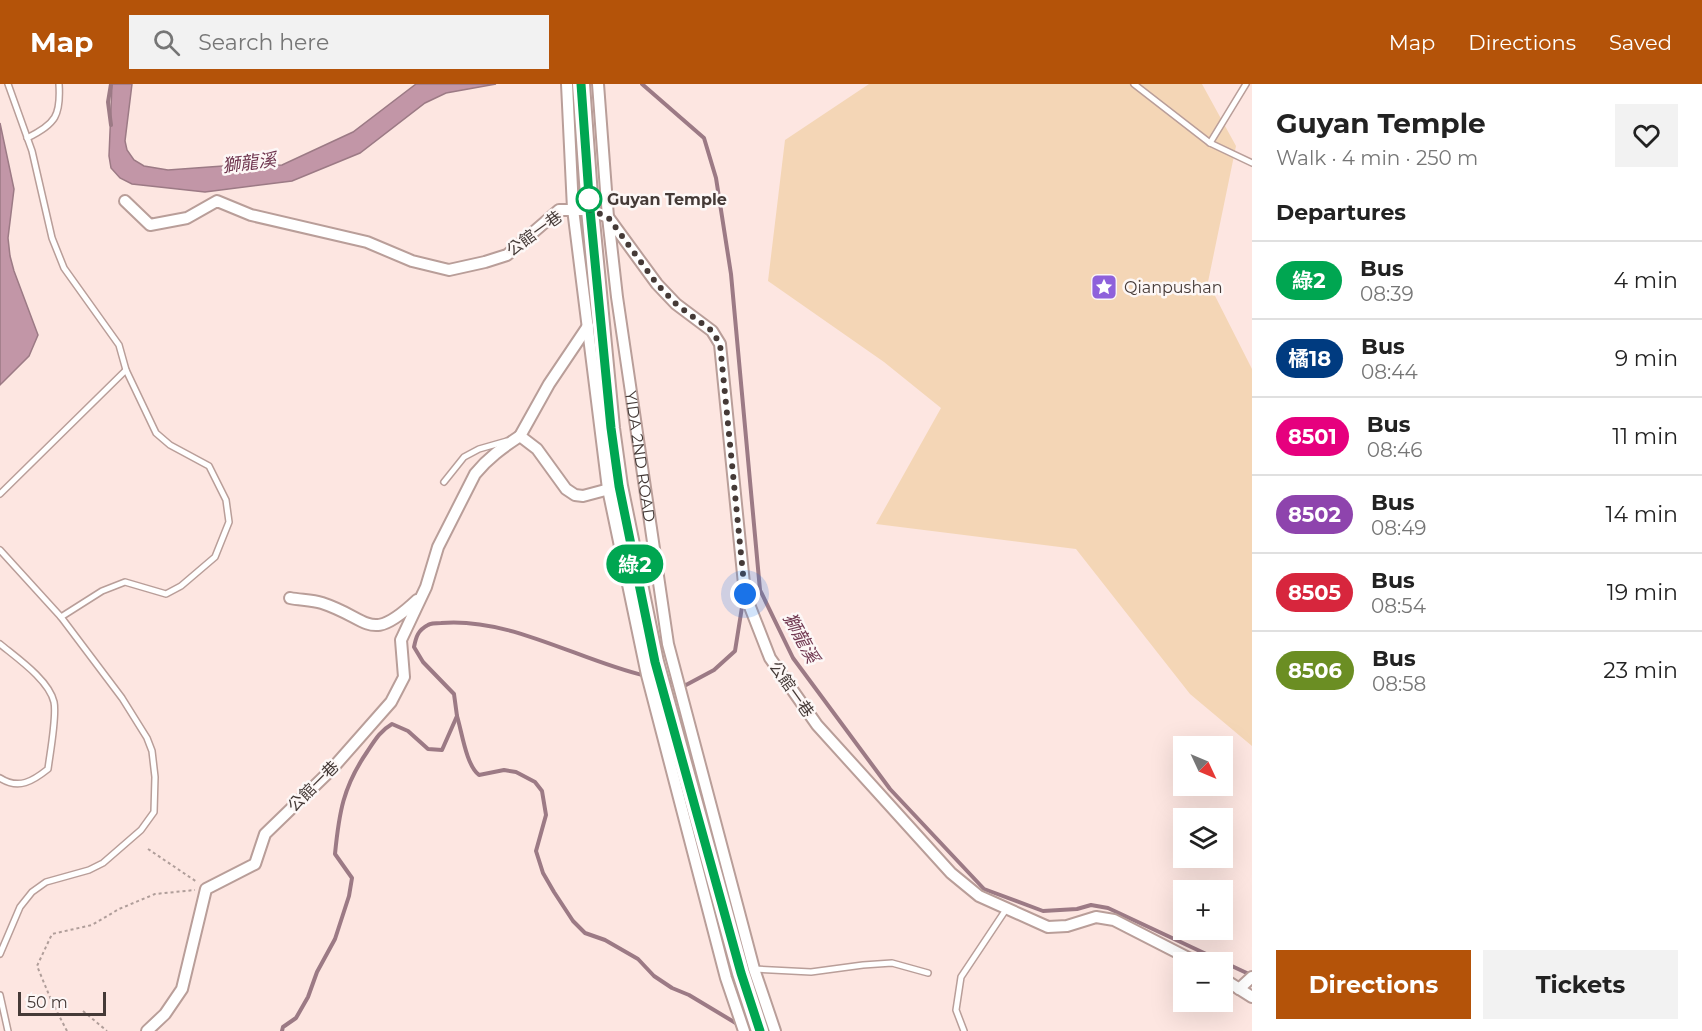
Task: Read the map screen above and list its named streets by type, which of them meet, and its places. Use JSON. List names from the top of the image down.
{
  "streets": {
    "street": ["公館一巷", "YIDA 2ND ROAD"]
  },
  "crossings": [
    ["公館一巷", "YIDA 2ND ROAD"]
  ],
  "water": ["獅龍溪"],
  "places": {
    "other": ["Guyan Temple"],
    "place": ["Qianpushan"]
  },
  "lines": ["bus line 綠2"],
  "scale_bar": "50 m",
  "north": "bottom right",
  "page": {
    "header": "Map",
    "search": "Search here",
    "nav": ["Map", "Directions", "Saved"],
    "on_map": "綠2",
    "heading": [
      ["Guyan Temple", "Walk · 4 min · 250 m"],
      "Departures"
    ],
    "list": [
      {
        "mark": "綠2",
        "name": "Bus",
        "note": "08:39",
        "value": "4 min"
      },
      {
        "mark": "橘18",
        "name": "Bus",
        "note": "08:44",
        "value": "9 min"
      },
      {
        "mark": "8501",
        "name": "Bus",
        "note": "08:46",
        "value": "11 min"
      },
      {
        "mark": "8502",
        "name": "Bus",
        "note": "08:49",
        "value": "14 min"
      },
      {
        "mark": "8505",
        "name": "Bus",
        "note": "08:54",
        "value": "19 min"
      },
      {
        "mark": "8506",
        "name": "Bus",
        "note": "08:58",
        "value": "23 min"
      }
    ],
    "map_buttons": ["+", "−"],
    "buttons": ["Directions", "Tickets"],
    "scale": "50 m"
  }
}
